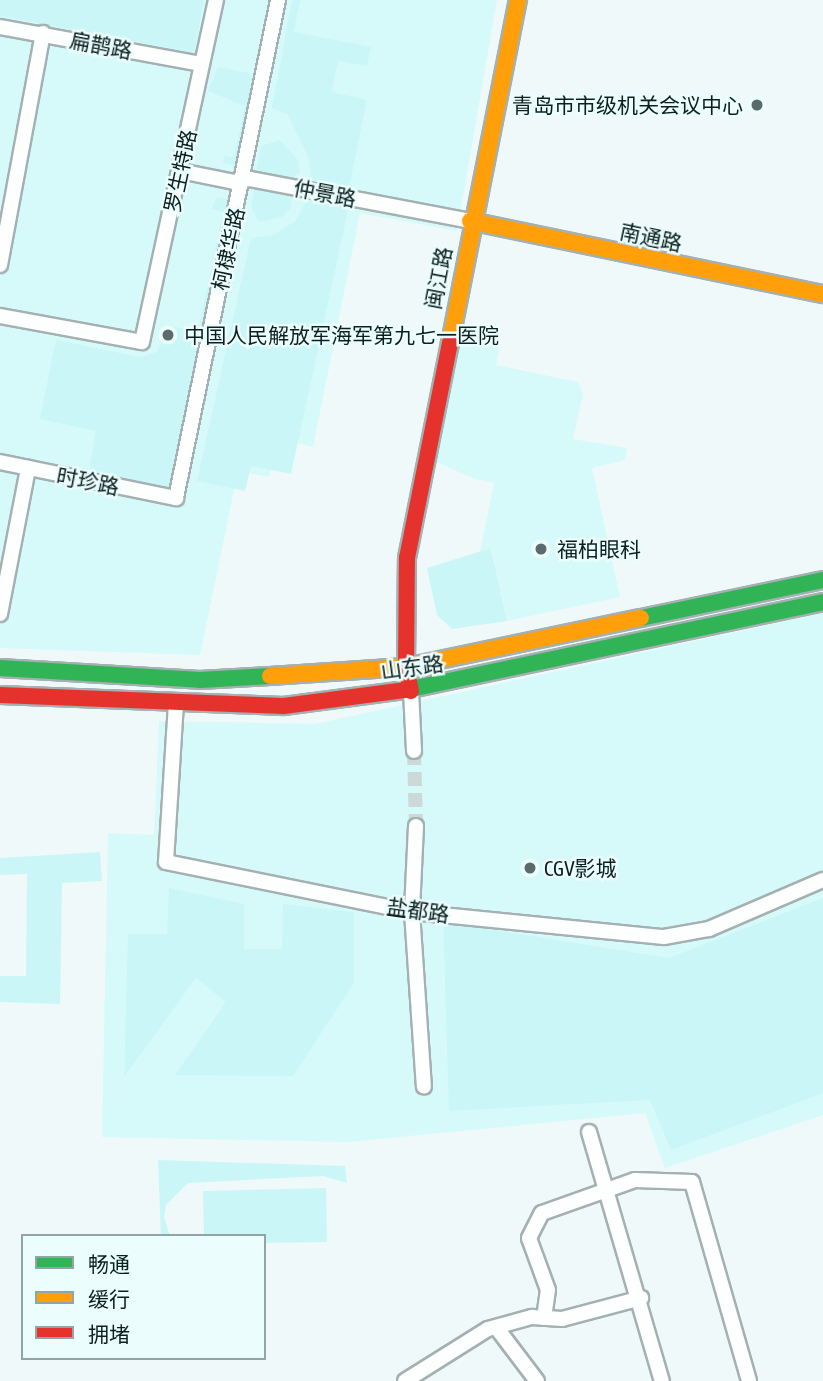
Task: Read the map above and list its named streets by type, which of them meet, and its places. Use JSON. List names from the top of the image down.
{
  "streets": {
    "main road": ["南通路", "闽江路", "山东路"],
    "street": [
      "扁鹊路",
      "罗生特路",
      "仲景路",
      "柯棣华路",
      "时珍路",
      "盐都路"
    ]
  },
  "crossings": [
    ["扁鹊路", "罗生特路"],
    ["罗生特路", "仲景路"],
    ["仲景路", "南通路"],
    ["仲景路", "柯棣华路"],
    ["仲景路", "闽江路"],
    ["南通路", "闽江路"],
    ["柯棣华路", "时珍路"],
    ["闽江路", "山东路"],
    ["山东路", "盐都路"]
  ],
  "places": [
    "青岛市市级机关会议中心",
    "中国人民解放军海军第九七一医院",
    "福柏眼科",
    "CGV影城"
  ],
  "legend": ["畅通", "缓行", "拥堵"]
}
